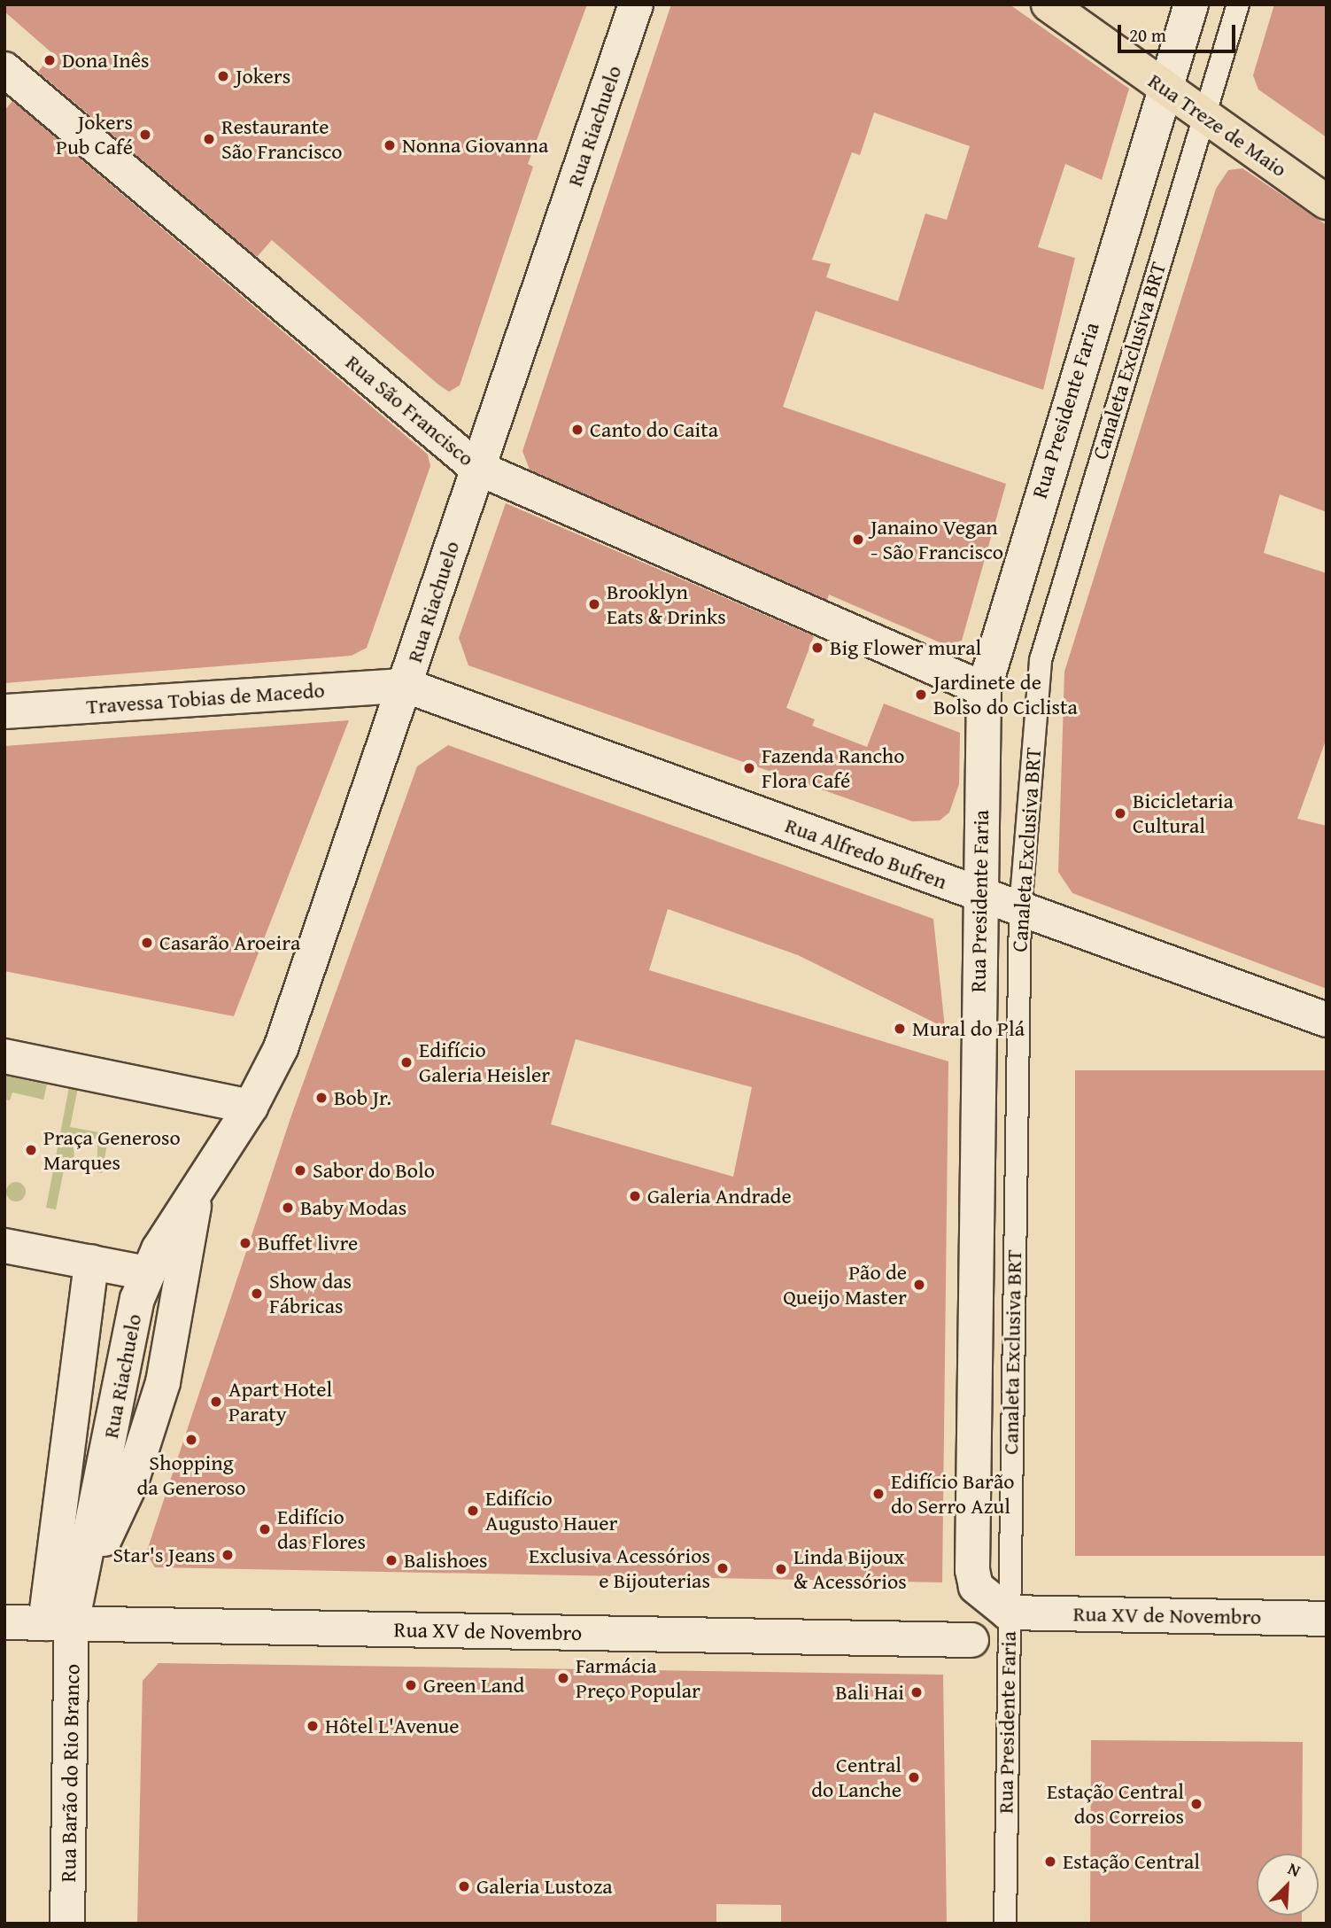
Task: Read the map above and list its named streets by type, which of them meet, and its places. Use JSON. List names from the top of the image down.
{
  "streets": {
    "main road": ["Rua Treze de Maio"],
    "street": [
      "Rua Riachuelo",
      "Rua São Francisco",
      "Rua Presidente Faria",
      "Travessa Tobias de Macedo",
      "Rua Alfredo Bufren",
      "Rua XV de Novembro",
      "Rua Barão do Rio Branco"
    ],
    "lane": ["Canaleta Exclusiva BRT"]
  },
  "crossings": [
    ["Rua Treze de Maio", "Canaleta Exclusiva BRT"],
    ["Rua Treze de Maio", "Rua Presidente Faria"],
    ["Rua Riachuelo", "Rua São Francisco"],
    ["Rua Riachuelo", "Travessa Tobias de Macedo"],
    ["Rua Riachuelo", "Rua Alfredo Bufren"],
    ["Rua Riachuelo", "Rua XV de Novembro"],
    ["Rua Riachuelo", "Rua Barão do Rio Branco"],
    ["Canaleta Exclusiva BRT", "Rua Presidente Faria"],
    ["Canaleta Exclusiva BRT", "Rua Alfredo Bufren"],
    ["Canaleta Exclusiva BRT", "Rua XV de Novembro"],
    ["Rua São Francisco", "Rua Presidente Faria"],
    ["Rua Presidente Faria", "Rua Alfredo Bufren"],
    ["Rua Presidente Faria", "Rua XV de Novembro"],
    ["Travessa Tobias de Macedo", "Rua Alfredo Bufren"],
    ["Rua XV de Novembro", "Rua Barão do Rio Branco"]
  ],
  "places": [
    "Dona Inês",
    "Jokers",
    "Jokers Pub Café",
    "Restaurante São Francisco",
    "Nonna Giovanna",
    "Canto do Caita",
    "Janaino Vegan - São Francisco",
    "Brooklyn Eats & Drinks",
    "Big Flower mural",
    "Jardinete de Bolso do Ciclista",
    "Fazenda Rancho Flora Café",
    "Bicicletaria Cultural",
    "Casarão Aroeira",
    "Mural do Plá",
    "Edifício Galeria Heisler",
    "Bob Jr.",
    "Praça Generoso Marques",
    "Sabor do Bolo",
    "Galeria Andrade",
    "Baby Modas",
    "Buffet livre",
    "Pão de Queijo Master",
    "Show das Fábricas",
    "Apart Hotel Paraty",
    "Shopping da Generoso",
    "Edifício Barão do Serro Azul",
    "Edifício Augusto Hauer",
    "Edifício das Flores",
    "Star's Jeans",
    "Balishoes",
    "Exclusiva Acessórios e Bijouterias",
    "Linda Bijoux & Acessórios",
    "Farmácia Preço Popular",
    "Green Land",
    "Bali Hai",
    "Hôtel L'Avenue",
    "Central do Lanche",
    "Estação Central dos Correios",
    "Estação Central",
    "Galeria Lustoza"
  ],
  "scale_bar": "20 m",
  "north": "top right"
}
